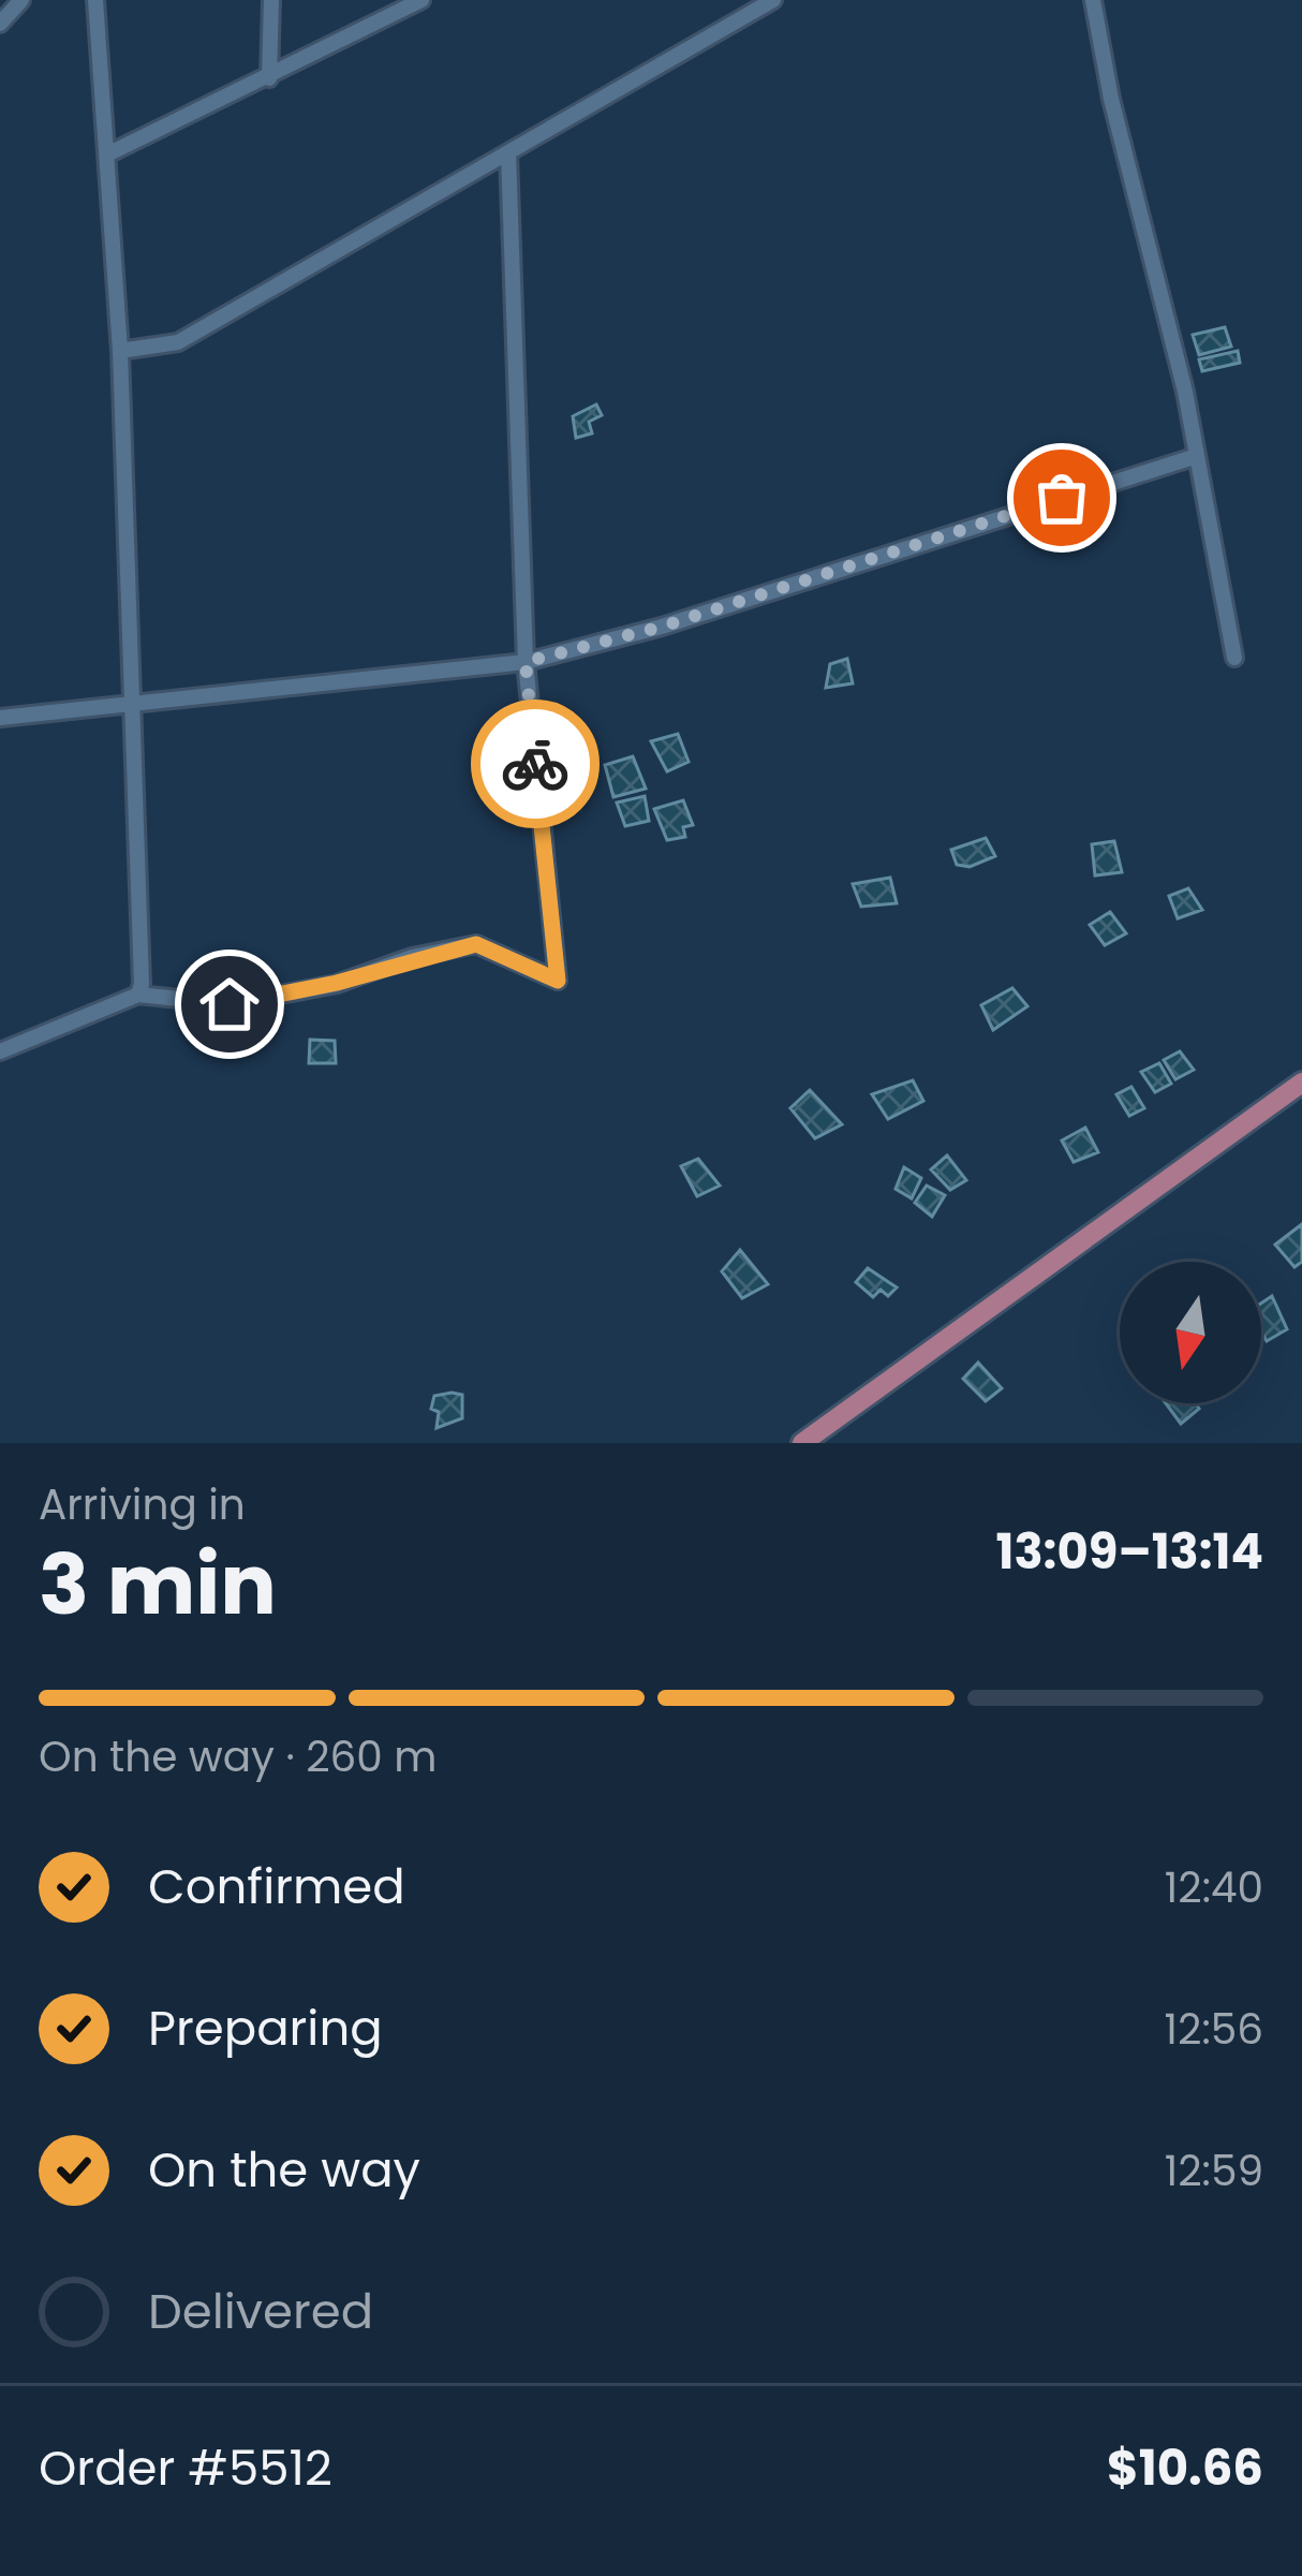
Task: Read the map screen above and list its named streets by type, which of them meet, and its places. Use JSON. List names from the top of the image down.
{
  "north": "bottom",
  "page": {
    "heading": ["3 min", "Arriving in", "13:09–13:14"],
    "panel": ["Order #5512", "$10.66"],
    "bar": "On the way · 260 m",
    "list": [
      ["Confirmed", "12:40"],
      ["Preparing", "12:56"],
      ["On the way", "12:59"],
      "Delivered"
    ]
  }
}
